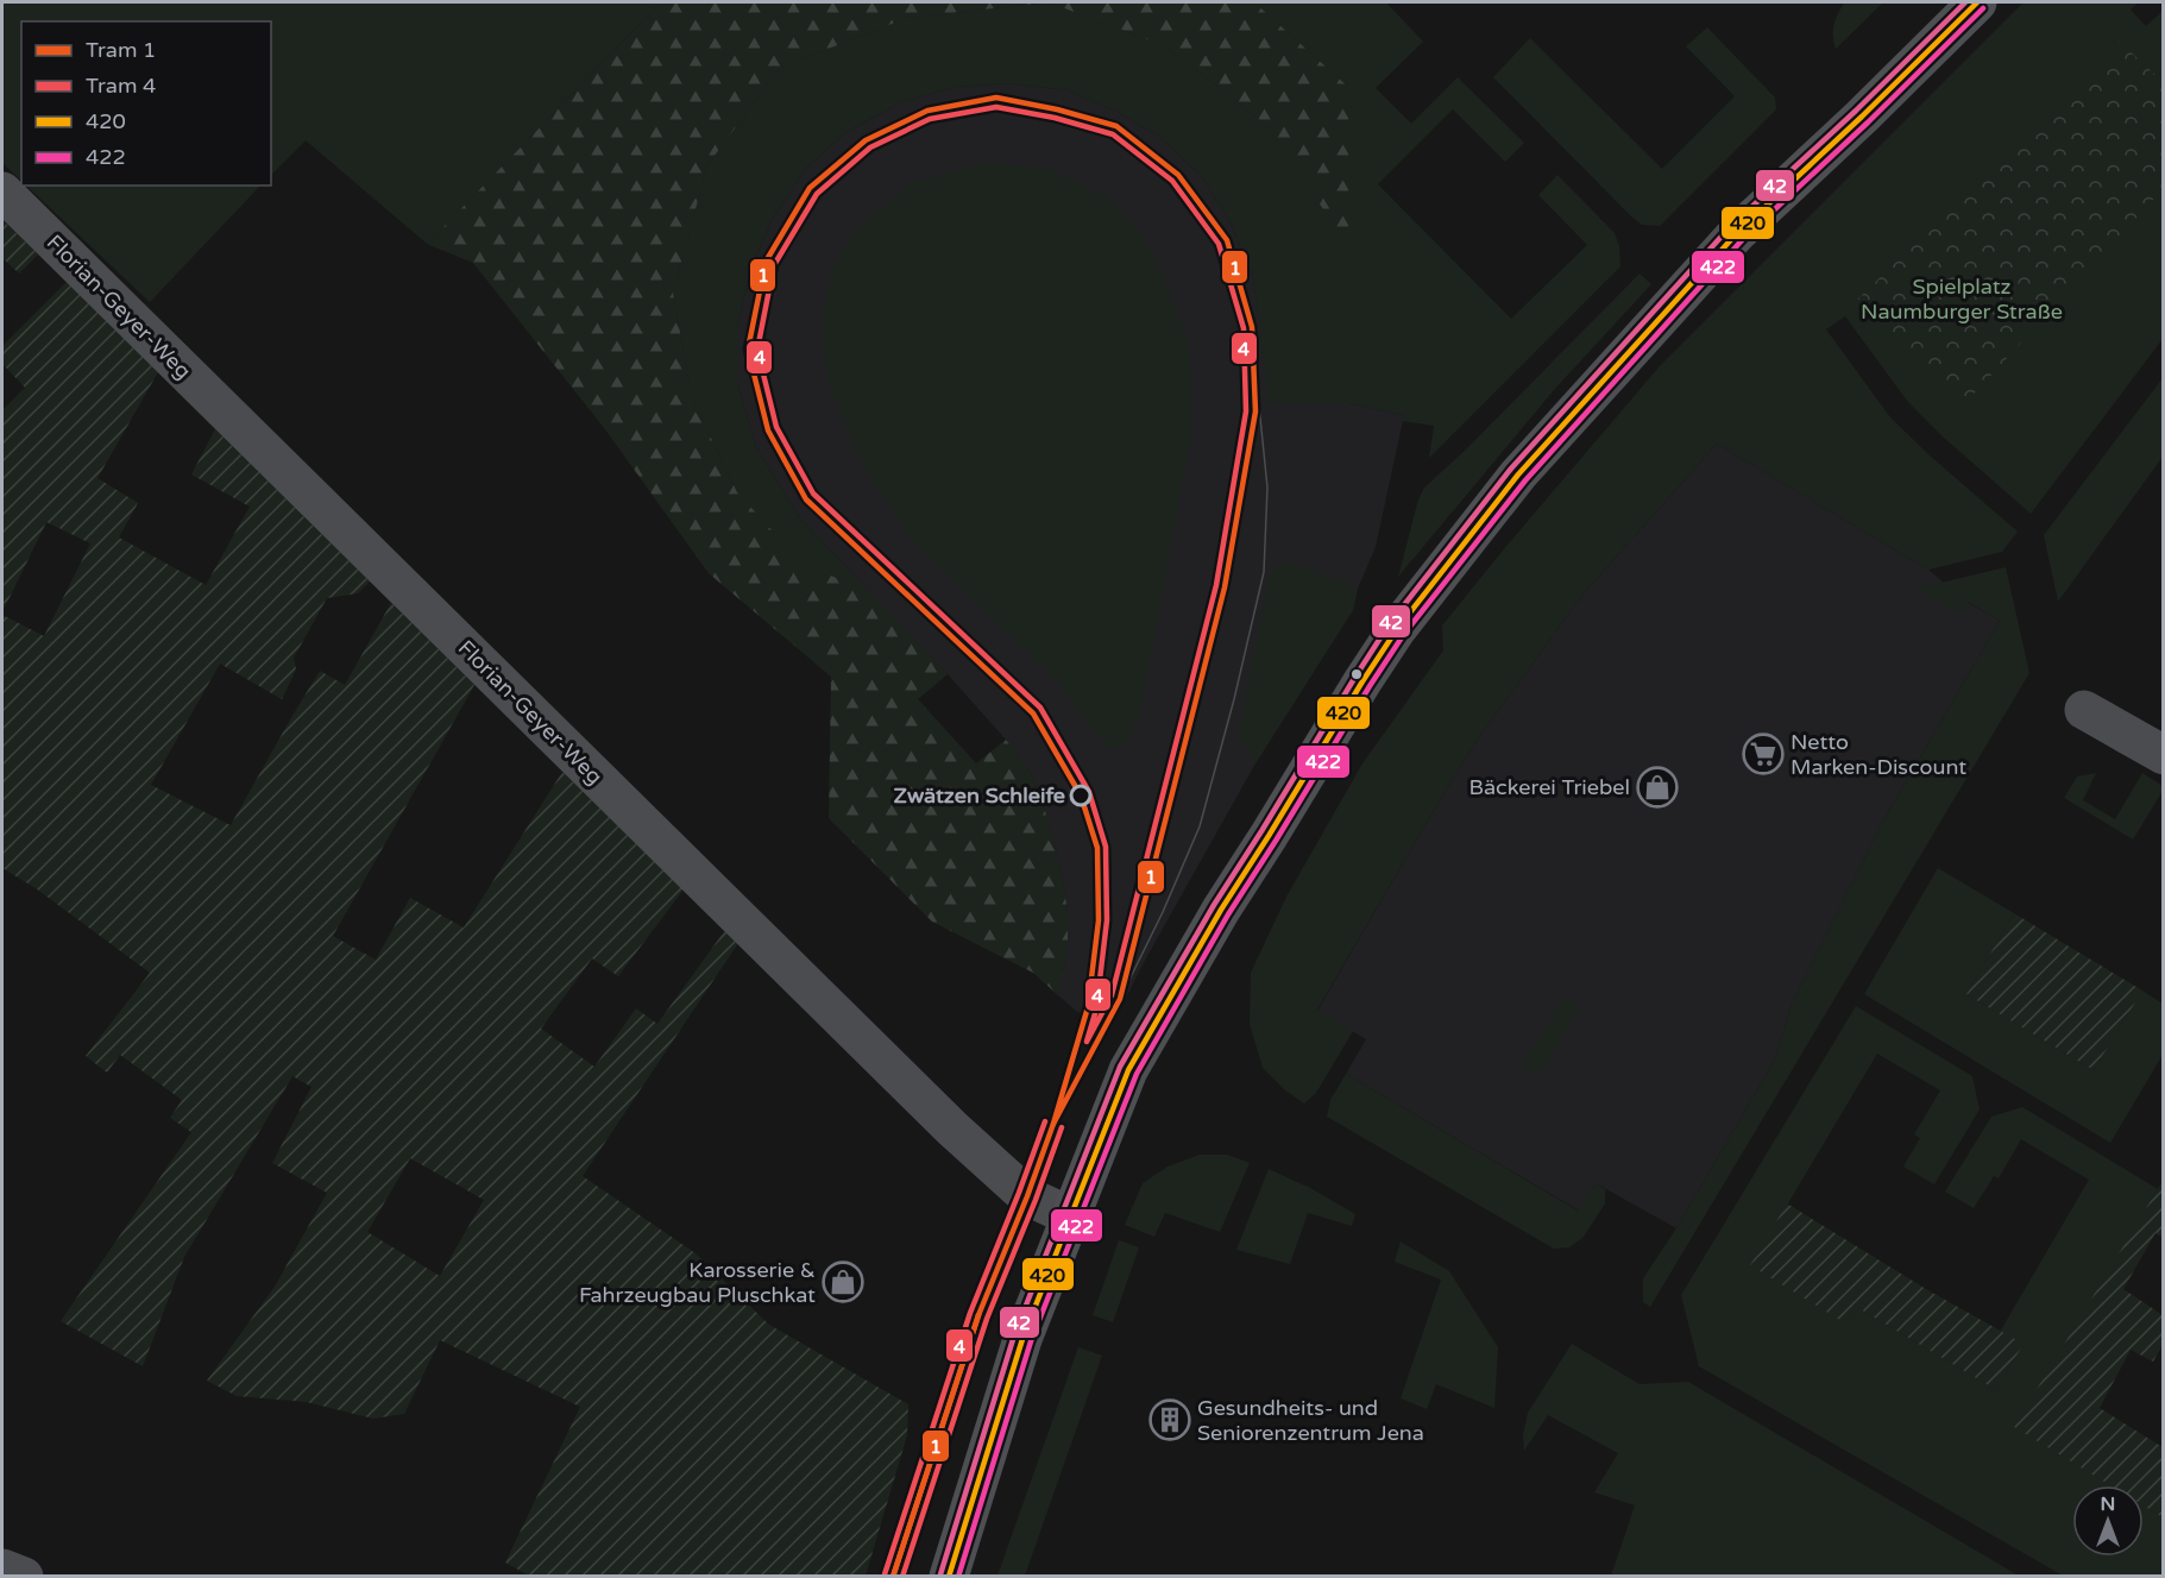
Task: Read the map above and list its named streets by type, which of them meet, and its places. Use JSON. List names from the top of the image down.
{
  "streets": {
    "street": ["Florian-Geyer-Weg"]
  },
  "parks": ["Spielplatz Naumburger Straße"],
  "places": {
    "supermarket": ["Netto Marken-Discount"],
    "shop": ["Bäckerei Triebel", "Karosserie & Fahrzeugbau Pluschkat"],
    "other": ["Zwätzen Schleife"],
    "building": ["Gesundheits- und Seniorenzentrum Jena"]
  },
  "lines": [
    "transit line 420",
    "transit line 42",
    "transit line 422",
    "tram line 1",
    "tram line 4"
  ],
  "legend": [
    "Tram 1",
    "Tram 4",
    "420",
    "422"
  ],
  "north": "top"
}
